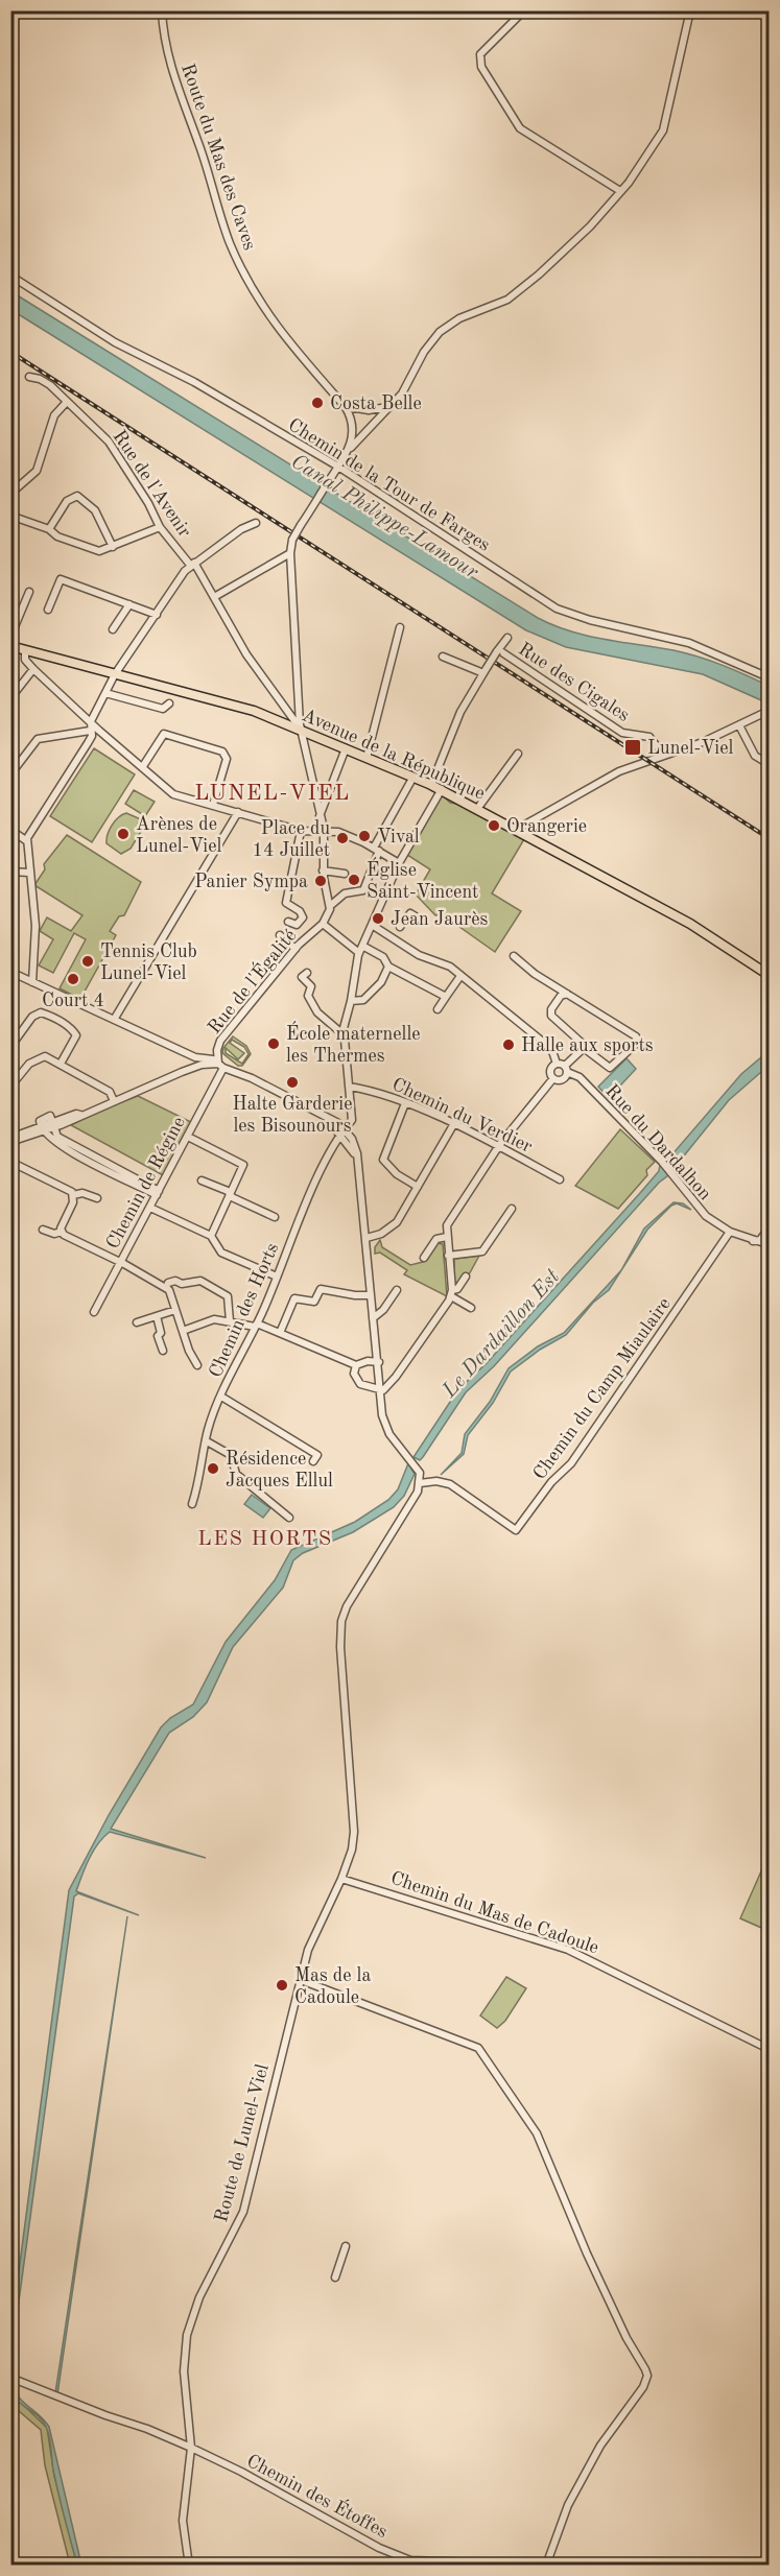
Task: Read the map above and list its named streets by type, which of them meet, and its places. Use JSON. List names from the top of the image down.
{
  "streets": {
    "main road": ["Avenue de la République"],
    "street": [
      "Route du Mas des Caves",
      "Rue de l'Avenir",
      "Chemin de la Tour de Farges",
      "Rue des Cigales",
      "Rue de l'Égalité",
      "Chemin du Verdier",
      "Rue du Dardalhon",
      "Chemin de Régine",
      "Chemin des Horts",
      "Chemin du Camp Miaulaire",
      "Chemin du Mas de Cadoule",
      "Route de Lunel-Viel",
      "Chemin des Étoffes"
    ]
  },
  "crossings": [
    ["Rue de l'Avenir", "Avenue de la République"],
    ["Avenue de la République", "Chemin des Horts"],
    ["Rue de l'Égalité", "Chemin de Régine"],
    ["Chemin du Verdier", "Chemin des Horts"],
    ["Rue du Dardalhon", "Chemin du Camp Miaulaire"],
    ["Chemin du Camp Miaulaire", "Route de Lunel-Viel"],
    ["Chemin du Mas de Cadoule", "Route de Lunel-Viel"],
    ["Route de Lunel-Viel", "Chemin des Étoffes"]
  ],
  "districts": ["LUNEL-VIEL", "LES HORTS"],
  "water": ["Canal Philippe-Lamour", "Le Dardaillon Est"],
  "places": {
    "other": [
      "Costa Belle",
      "Orangerie",
      "Arènes de Lunel-Viel",
      "Vival",
      "Place du 14 Juillet",
      "Église Saint-Vincent",
      "Panier Sympa",
      "Jean Jaurès",
      "Tennis Club Lunel-Viel",
      "Court 4",
      "École maternelle les Thermes",
      "Halle aux sports",
      "Halte Garderie les Bisounours",
      "Résidence Jacques Ellul",
      "Mas de la Cadoule"
    ],
    "transit": ["Lunel-Viel"]
  }
}
